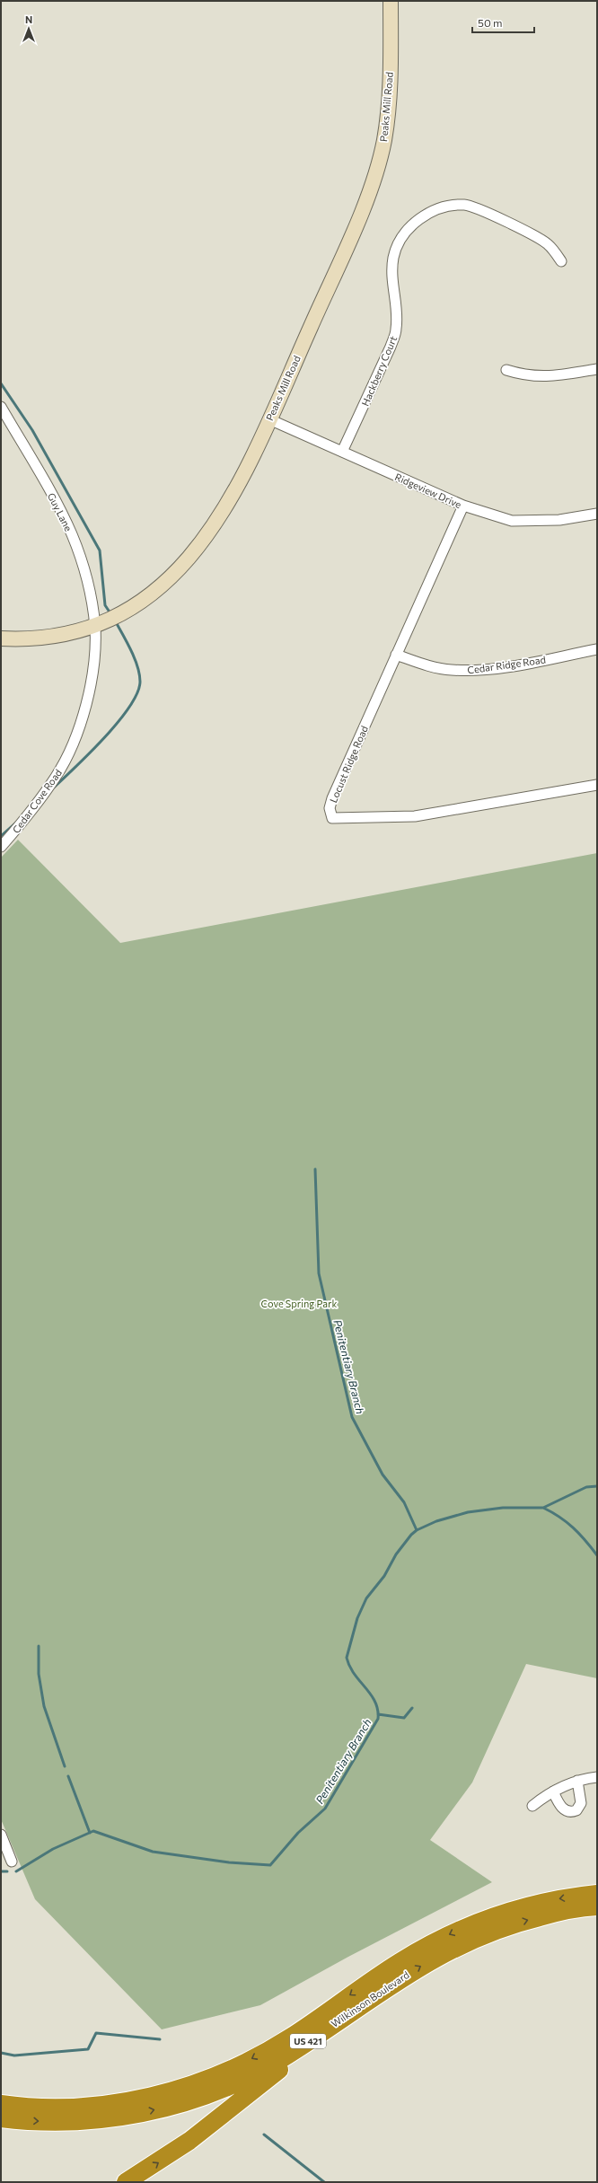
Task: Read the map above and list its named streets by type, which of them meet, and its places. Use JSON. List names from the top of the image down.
{
  "streets": {
    "highway": ["Wilkinson Boulevard", "US 421"],
    "street": [
      "Peaks Mill Road",
      "Hackberry Court",
      "Ridgeview Drive",
      "Guy Lane",
      "Cedar Ridge Road",
      "Locust Ridge Road",
      "Cedar Cove Road"
    ]
  },
  "crossings": [
    ["Peaks Mill Road", "Ridgeview Drive"],
    ["Peaks Mill Road", "Guy Lane"],
    ["Peaks Mill Road", "Cedar Cove Road"],
    ["Hackberry Court", "Ridgeview Drive"],
    ["Ridgeview Drive", "Locust Ridge Road"],
    ["Guy Lane", "Cedar Cove Road"],
    ["Cedar Ridge Road", "Locust Ridge Road"]
  ],
  "water": ["Penitentiary Branch"],
  "parks": ["Cove Spring Park"],
  "scale_bar": "50 m",
  "north": "top"
}
